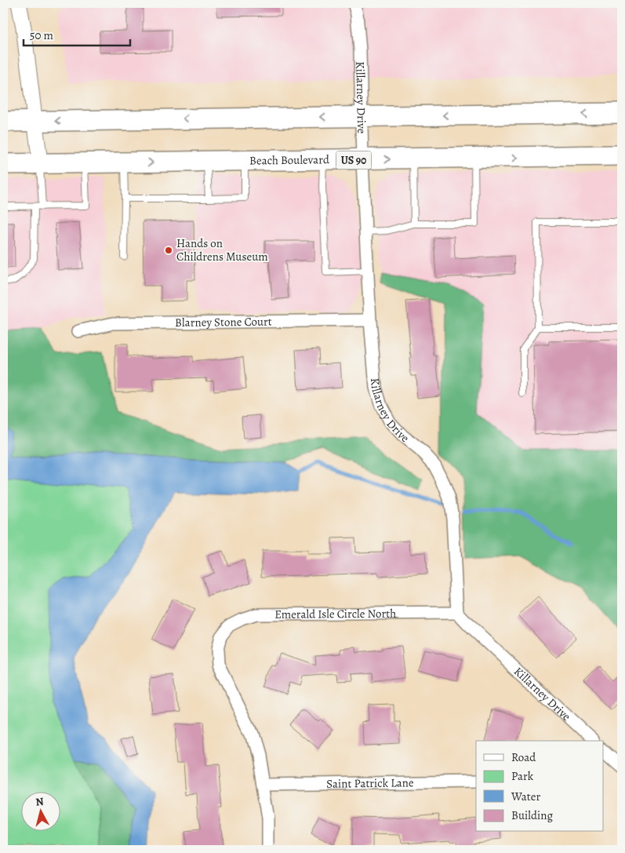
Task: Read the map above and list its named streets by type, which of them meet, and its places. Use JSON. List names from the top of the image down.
{
  "streets": {
    "highway": ["Beach Boulevard", "US 90"],
    "street": [
      "Killarney Drive",
      "Blarney Stone Court",
      "Emerald Isle Circle North",
      "Saint Patrick Lane"
    ]
  },
  "crossings": [
    ["Killarney Drive", "Beach Boulevard"],
    ["Killarney Drive", "Blarney Stone Court"],
    ["Killarney Drive", "Emerald Isle Circle North"],
    ["Emerald Isle Circle North", "Saint Patrick Lane"]
  ],
  "places": ["Hands on Childrens Museum"],
  "legend": [
    "Road",
    "Park",
    "Water",
    "Building"
  ],
  "scale_bar": "50 m",
  "north": "top"
}
